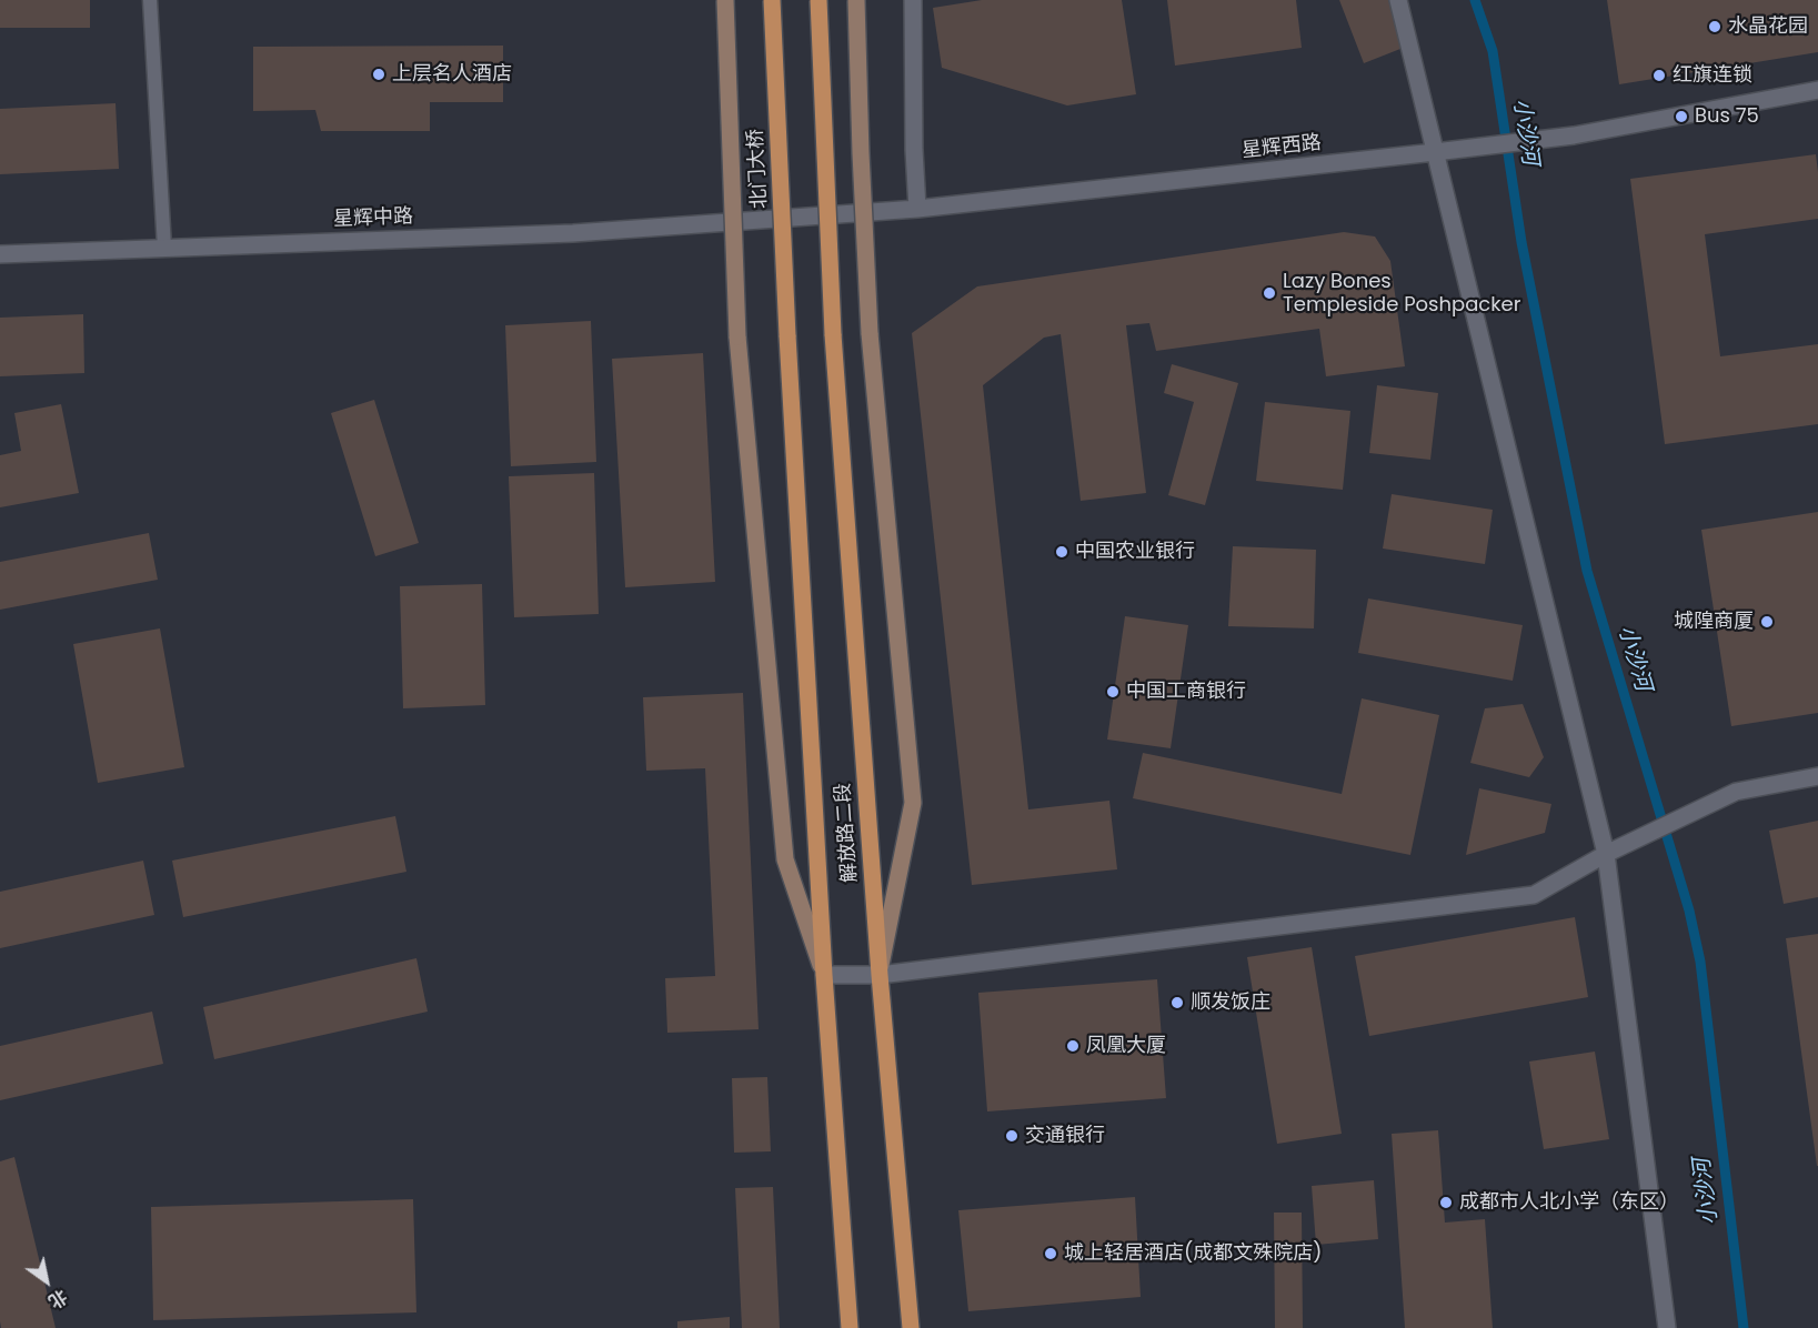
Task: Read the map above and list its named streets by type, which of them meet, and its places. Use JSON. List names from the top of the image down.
{
  "streets": {
    "main road": ["北门大桥", "解放路二段"],
    "street": ["星辉西路", "星辉中路"]
  },
  "crossings": [
    ["星辉西路", "星辉中路"],
    ["北门大桥", "解放路二段"]
  ],
  "water": ["小沙河"],
  "places": [
    "水晶花园",
    "上层名人酒店",
    "红旗连锁",
    "Bus 75",
    "Lazy Bones Templeside Poshpacker",
    "中国农业银行",
    "城隍商厦",
    "中国工商银行",
    "顺发饭庄",
    "凤凰大厦",
    "交通银行",
    "成都市人北小学（东区）",
    "城上轻居酒店(成都文殊院店)"
  ],
  "north": "bottom right"
}
